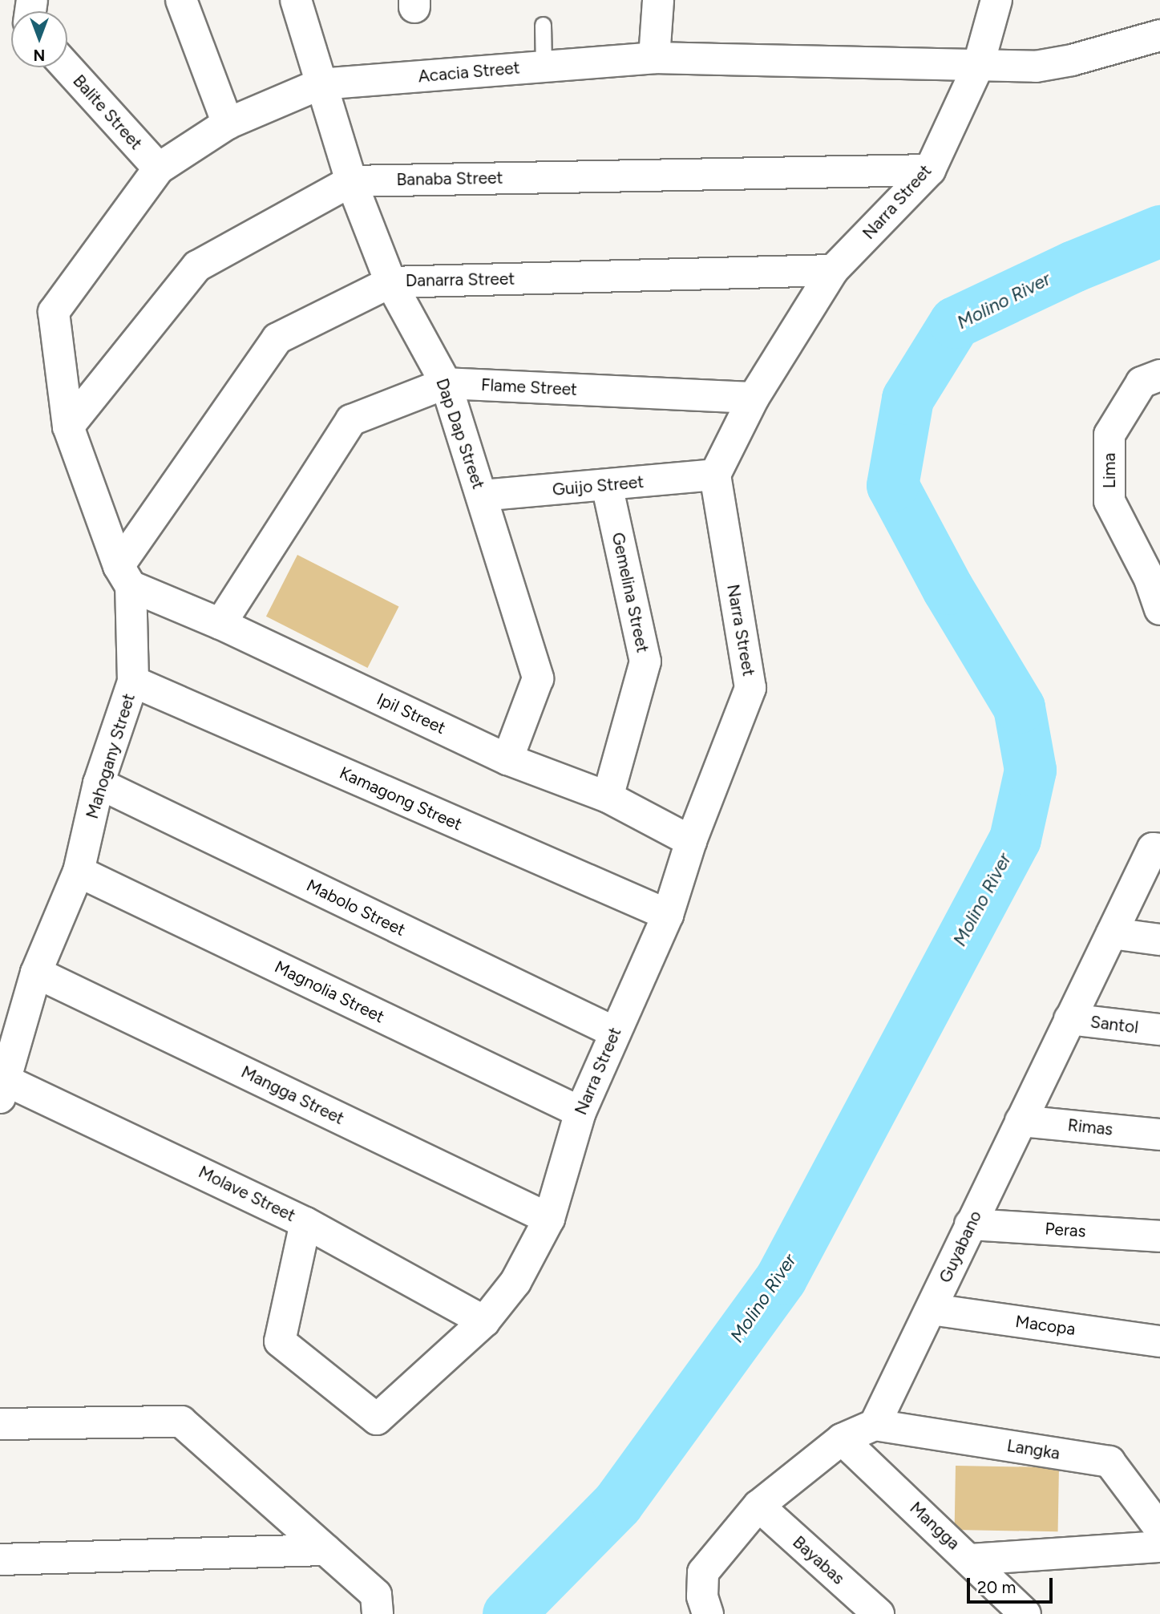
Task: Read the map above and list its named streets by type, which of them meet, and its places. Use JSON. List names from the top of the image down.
{
  "streets": {
    "street": [
      "Acacia Street",
      "Balite Street",
      "Banaba Street",
      "Narra Street",
      "Danarra Street",
      "Flame Street",
      "Dap Dap Street",
      "Lima",
      "Guijo Street",
      "Gemelina Street",
      "Ipil Street",
      "Mahogany Street",
      "Kamagong Street",
      "Mabolo Street",
      "Magnolia Street",
      "Santol",
      "Mangga Street",
      "Rimas",
      "Molave Street",
      "Peras",
      "Guyabano",
      "Macopa",
      "Langka",
      "Mangga",
      "Bayabas"
    ]
  },
  "crossings": [
    ["Acacia Street", "Balite Street"],
    ["Acacia Street", "Narra Street"],
    ["Acacia Street", "Dap Dap Street"],
    ["Acacia Street", "Mahogany Street"],
    ["Banaba Street", "Narra Street"],
    ["Banaba Street", "Dap Dap Street"],
    ["Banaba Street", "Mahogany Street"],
    ["Narra Street", "Danarra Street"],
    ["Narra Street", "Flame Street"],
    ["Narra Street", "Guijo Street"],
    ["Narra Street", "Ipil Street"],
    ["Narra Street", "Kamagong Street"],
    ["Narra Street", "Mabolo Street"],
    ["Narra Street", "Magnolia Street"],
    ["Narra Street", "Mangga Street"],
    ["Narra Street", "Molave Street"],
    ["Danarra Street", "Dap Dap Street"],
    ["Danarra Street", "Ipil Street"],
    ["Danarra Street", "Mahogany Street"],
    ["Flame Street", "Dap Dap Street"],
    ["Flame Street", "Ipil Street"],
    ["Dap Dap Street", "Guijo Street"],
    ["Dap Dap Street", "Ipil Street"],
    ["Guijo Street", "Gemelina Street"],
    ["Gemelina Street", "Ipil Street"],
    ["Ipil Street", "Mahogany Street"],
    ["Mahogany Street", "Kamagong Street"],
    ["Mahogany Street", "Mabolo Street"],
    ["Mahogany Street", "Magnolia Street"],
    ["Mahogany Street", "Mangga Street"],
    ["Mahogany Street", "Molave Street"],
    ["Santol", "Guyabano"],
    ["Rimas", "Guyabano"],
    ["Peras", "Guyabano"],
    ["Guyabano", "Macopa"],
    ["Guyabano", "Langka"]
  ],
  "water": ["Molino River"],
  "scale_bar": "20 m",
  "north": "bottom"
}
